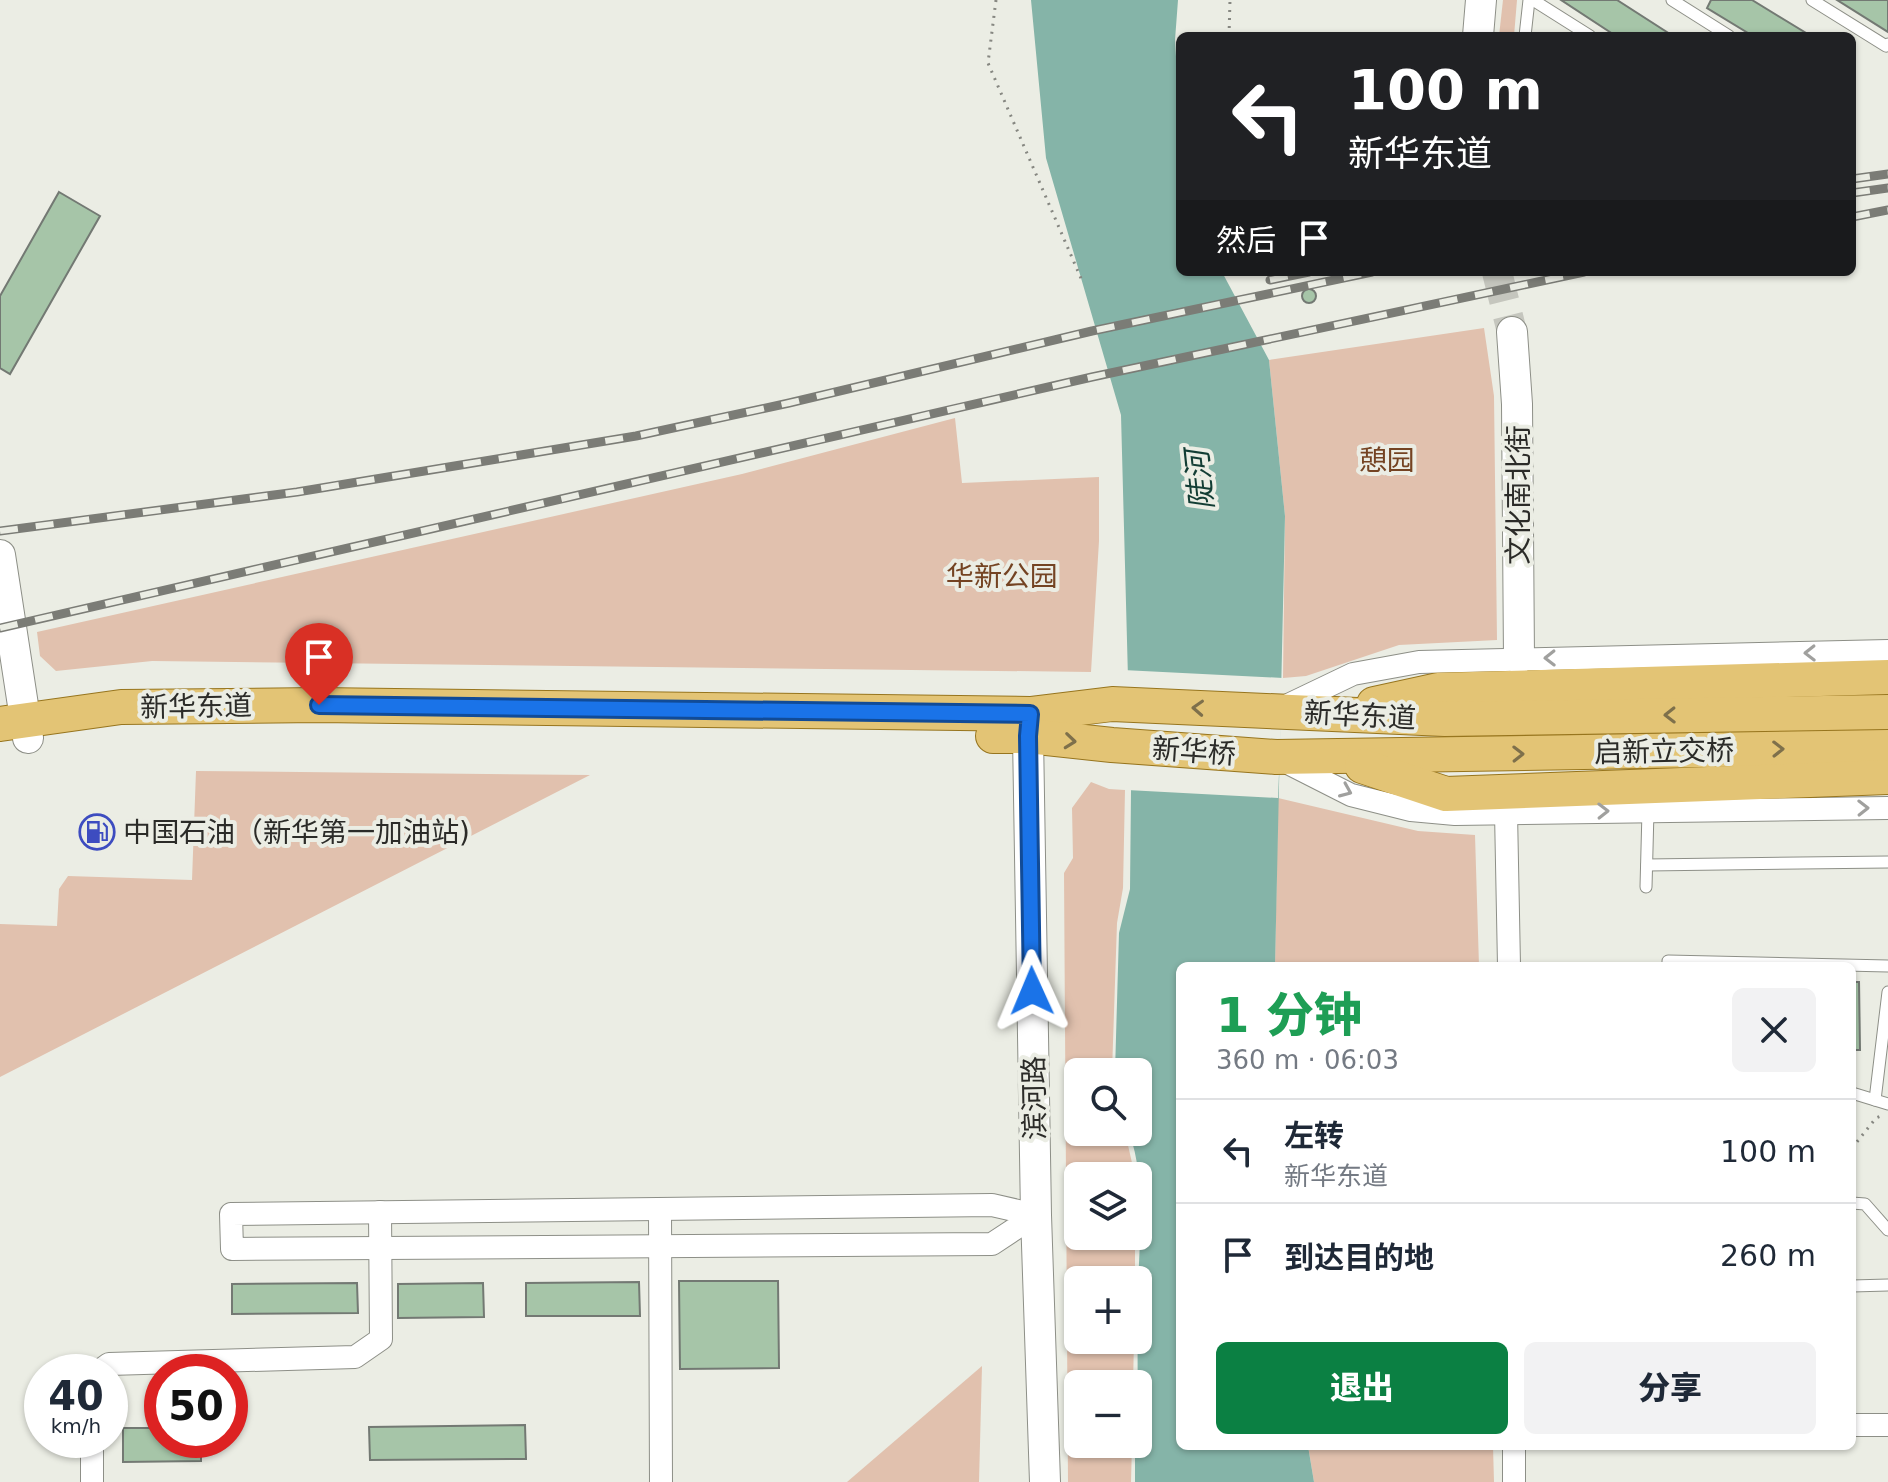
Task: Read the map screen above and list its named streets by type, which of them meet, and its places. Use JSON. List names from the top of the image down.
{
  "streets": {
    "main road": [
      "文化南北街",
      "新华东道",
      "新华桥",
      "启新立交桥",
      "滨河路"
    ]
  },
  "crossings": [
    ["新华东道", "新华桥"],
    ["新华东道", "启新立交桥"],
    ["新华东道", "滨河路"]
  ],
  "water": ["陡河"],
  "parks": ["憩园", "华新公园"],
  "places": {
    "fuel station": ["中国石油（新华第一加油站)"]
  },
  "page": {
    "turn": ["100 m", "新华东道"],
    "then": "然后",
    "heading": ["1 分钟", "360 m · 06:03"],
    "map_buttons": ["+", "−"],
    "list": [
      {
        "name": "左转",
        "note": "新华东道",
        "value": "100 m"
      },
      {
        "name": "到达目的地",
        "value": "260 m"
      }
    ],
    "buttons": ["退出", "分享"],
    "speed": "40 km/h",
    "limit": "50"
  }
}
